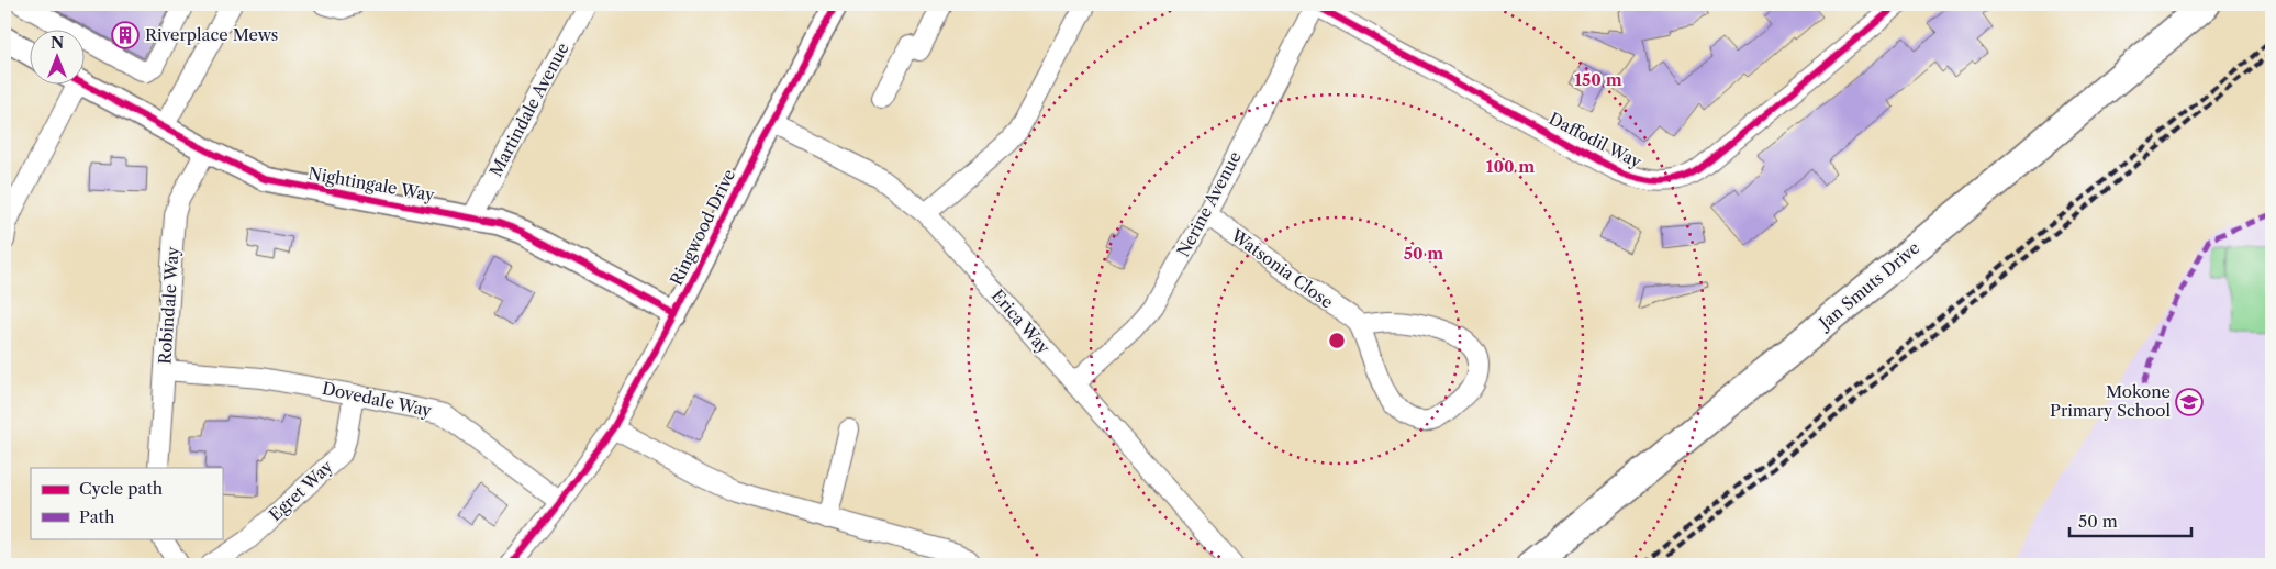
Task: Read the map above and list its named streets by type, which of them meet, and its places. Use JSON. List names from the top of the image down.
{
  "streets": {
    "main road": ["Jan Smuts Drive"],
    "street": [
      "Martindale Avenue",
      "Daffodil Way",
      "Nightingale Way",
      "Nerine Avenue",
      "Ringwood Drive",
      "Watsonia Close",
      "Robindale Way",
      "Erica Way",
      "Dovedale Way",
      "Egret Way"
    ]
  },
  "crossings": [
    ["Martindale Avenue", "Nightingale Way"],
    ["Daffodil Way", "Nerine Avenue"],
    ["Nightingale Way", "Ringwood Drive"],
    ["Nightingale Way", "Robindale Way"],
    ["Nerine Avenue", "Watsonia Close"],
    ["Nerine Avenue", "Erica Way"],
    ["Ringwood Drive", "Erica Way"],
    ["Ringwood Drive", "Dovedale Way"],
    ["Robindale Way", "Dovedale Way"],
    ["Dovedale Way", "Egret Way"]
  ],
  "places": {
    "building": ["Riverplace Mews"],
    "school or university": ["Mokone Primary School"]
  },
  "legend": ["Cycle path", "Path"],
  "scale_bar": "50 m",
  "north": "top",
  "rings": ["150 m", "100 m", "50 m"]
}
